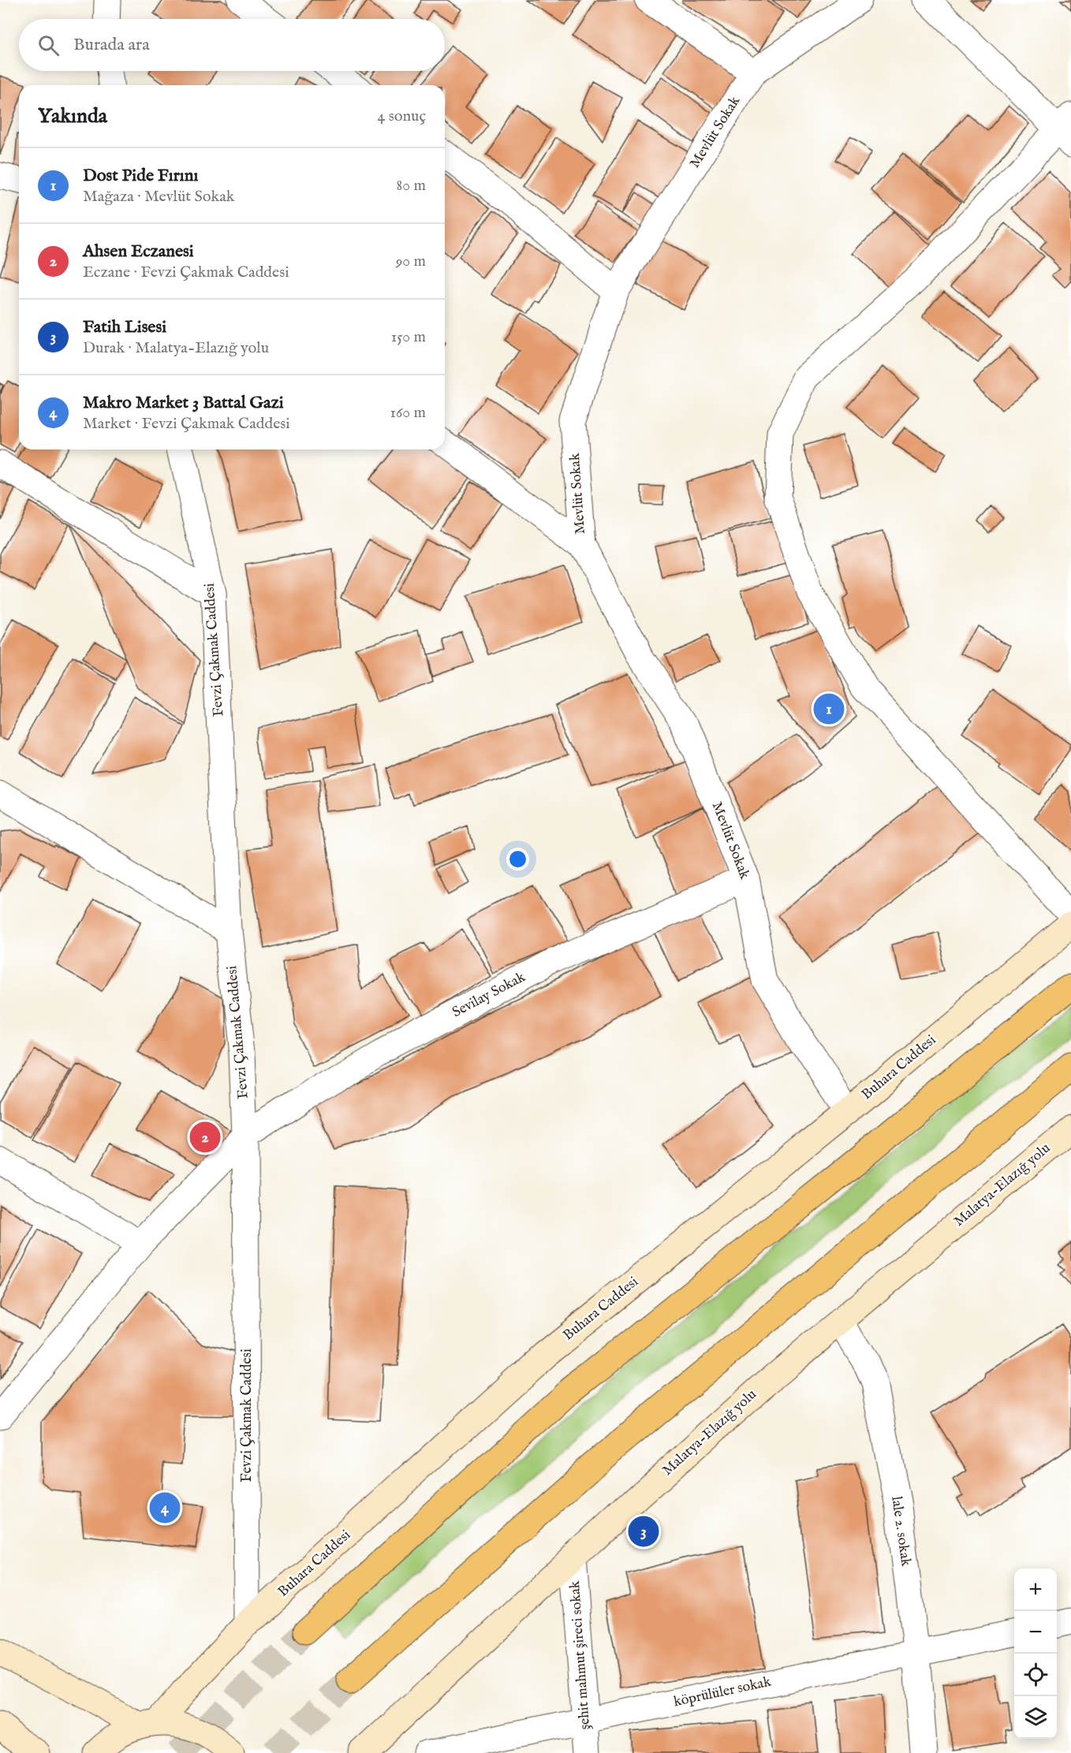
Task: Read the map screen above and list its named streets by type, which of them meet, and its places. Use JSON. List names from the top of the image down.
{
  "streets": {
    "main road": ["Buhara Caddesi", "Malatya-Elazığ yolu"],
    "street": [
      "Mevlüt Sokak",
      "Fevzi Çakmak Caddesi",
      "Sevilay Sokak",
      "lale 2. sokak",
      "şehit mahmut şireci sokak",
      "köprülüler sokak"
    ]
  },
  "crossings": [
    ["Mevlüt Sokak", "Sevilay Sokak"],
    ["Mevlüt Sokak", "Buhara Caddesi"],
    ["Fevzi Çakmak Caddesi", "Sevilay Sokak"],
    ["Fevzi Çakmak Caddesi", "Buhara Caddesi"],
    ["Malatya-Elazığ yolu", "lale 2. sokak"],
    ["Malatya-Elazığ yolu", "şehit mahmut şireci sokak"],
    ["lale 2. sokak", "köprülüler sokak"],
    ["şehit mahmut şireci sokak", "köprülüler sokak"]
  ],
  "page": {
    "search": "Burada ara",
    "heading": ["Yakında", "4 sonuç"],
    "list": [
      {
        "mark": "1",
        "name": "Dost Pide Fırını",
        "note": "Mağaza · Mevlüt Sokak",
        "value": "80 m"
      },
      {
        "mark": "2",
        "name": "Ahsen Eczanesi",
        "note": "Eczane · Fevzi Çakmak Caddesi",
        "value": "90 m"
      },
      {
        "mark": "3",
        "name": "Fatih Lisesi",
        "note": "Durak · Malatya-Elazığ yolu",
        "value": "150 m"
      },
      {
        "mark": "4",
        "name": "Makro Market 3 Battal Gazi",
        "note": "Market · Fevzi Çakmak Caddesi",
        "value": "160 m"
      }
    ],
    "pins": [
      "1",
      "2",
      "4",
      "3"
    ],
    "map_buttons": ["+", "−"]
  }
}
